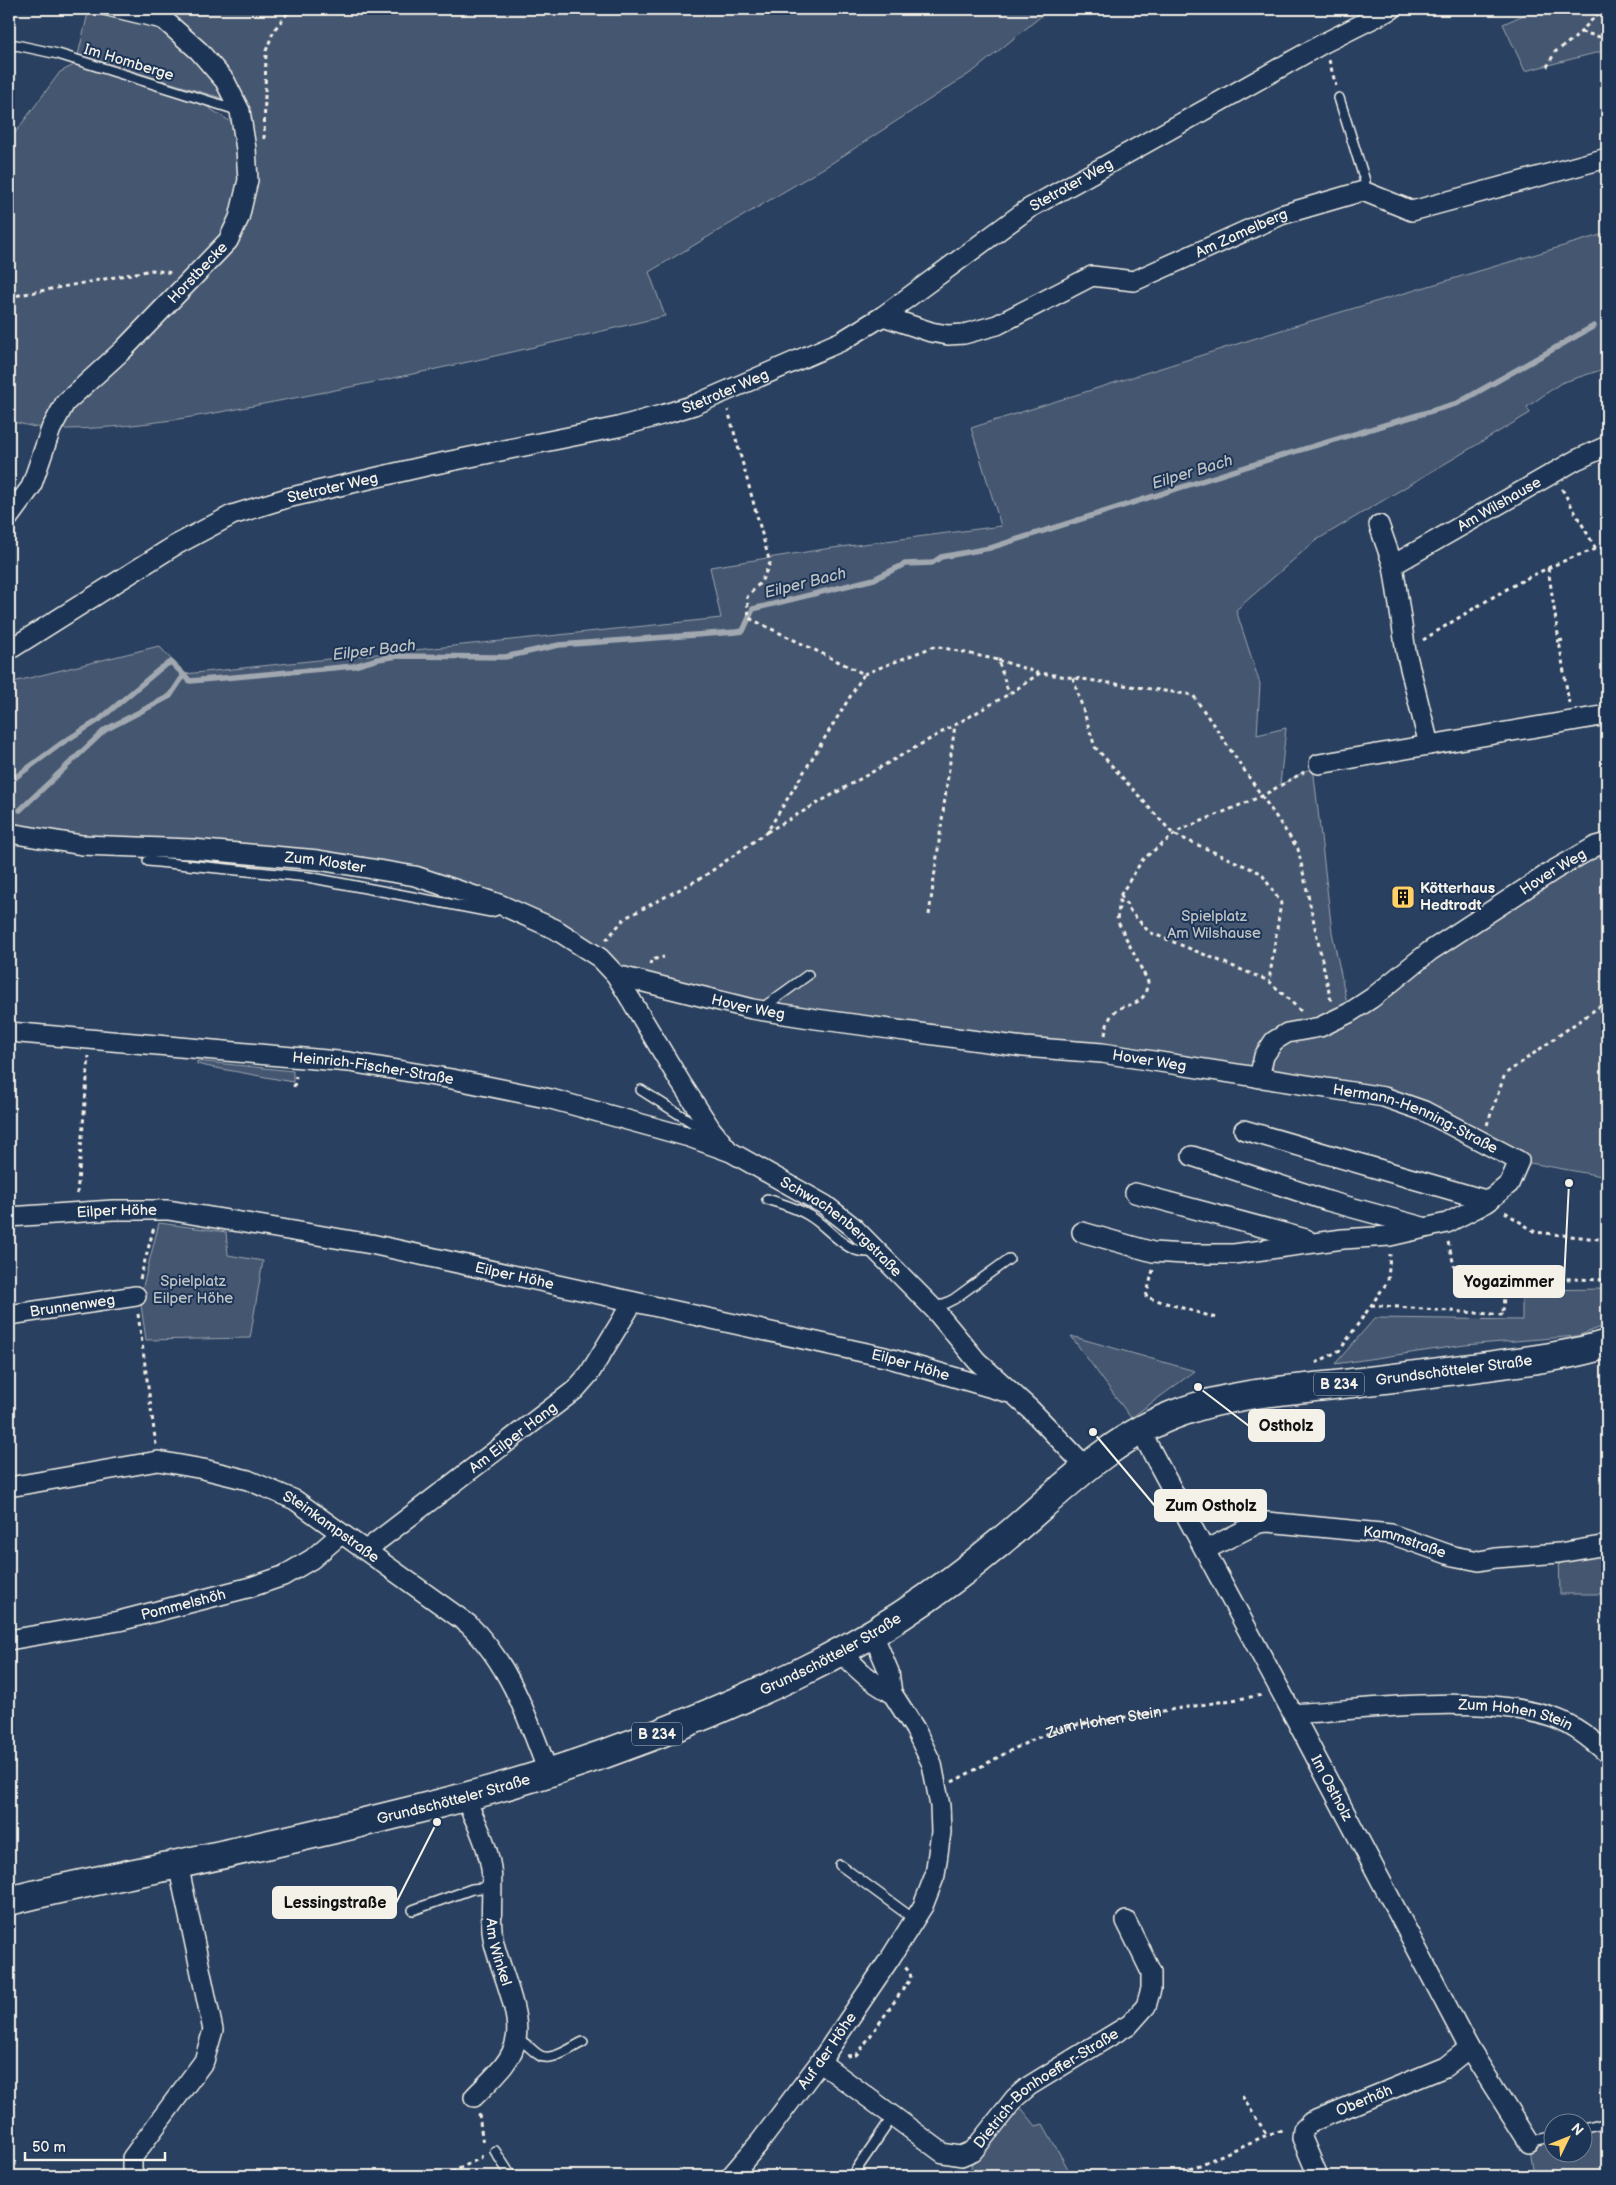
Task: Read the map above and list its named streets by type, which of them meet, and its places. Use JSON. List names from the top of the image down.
{
  "streets": {
    "main road": ["Grundschötteler Straße", "B 234"],
    "street": [
      "Stetroter Weg",
      "Am Zamelberg",
      "Horstbecke",
      "Am Wilshause",
      "Zum Kloster",
      "Hover Weg",
      "Heinrich-Fischer-Straße",
      "Hermann-Henning-Straße",
      "Eilper Höhe",
      "Schwachenbergstraße",
      "Brunnenweg",
      "Am Eilper Hang",
      "Steinkampstraße",
      "Kammstraße",
      "Pommelshöh",
      "Zum Hohen Stein",
      "Im Ostholz",
      "Am Winkel",
      "Auf der Höhe",
      "Dietrich-Bonhoeffer-Straße",
      "Oberhöh"
    ],
    "lane": ["Im Homberge"]
  },
  "crossings": [
    ["Im Homberge", "Horstbecke"],
    ["Stetroter Weg", "Am Zamelberg"],
    ["Zum Kloster", "Hover Weg"],
    ["Zum Kloster", "Schwachenbergstraße"],
    ["Hover Weg", "Hermann-Henning-Straße"],
    ["Hover Weg", "Schwachenbergstraße"],
    ["Heinrich-Fischer-Straße", "Schwachenbergstraße"],
    ["Eilper Höhe", "Schwachenbergstraße"],
    ["Eilper Höhe", "Am Eilper Hang"],
    ["Schwachenbergstraße", "Grundschötteler Straße"],
    ["Grundschötteler Straße", "Steinkampstraße"],
    ["Grundschötteler Straße", "Im Ostholz"],
    ["Grundschötteler Straße", "Am Winkel"],
    ["Grundschötteler Straße", "Auf der Höhe"],
    ["Am Eilper Hang", "Steinkampstraße"],
    ["Steinkampstraße", "Pommelshöh"],
    ["Kammstraße", "Im Ostholz"],
    ["Zum Hohen Stein", "Im Ostholz"],
    ["Zum Hohen Stein", "Auf der Höhe"],
    ["Im Ostholz", "Oberhöh"],
    ["Auf der Höhe", "Dietrich-Bonhoeffer-Straße"]
  ],
  "water": ["Eilper Bach"],
  "parks": ["Spielplatz Am Wilshause", "Spielplatz Eilper Höhe"],
  "places": {
    "building": ["Kötterhaus Hedtrodt"],
    "other": [
      "Yogazimmer",
      "Ostholz",
      "Zum Ostholz",
      "Lessingstraße"
    ]
  },
  "scale_bar": "50 m",
  "north": "top right"
}
